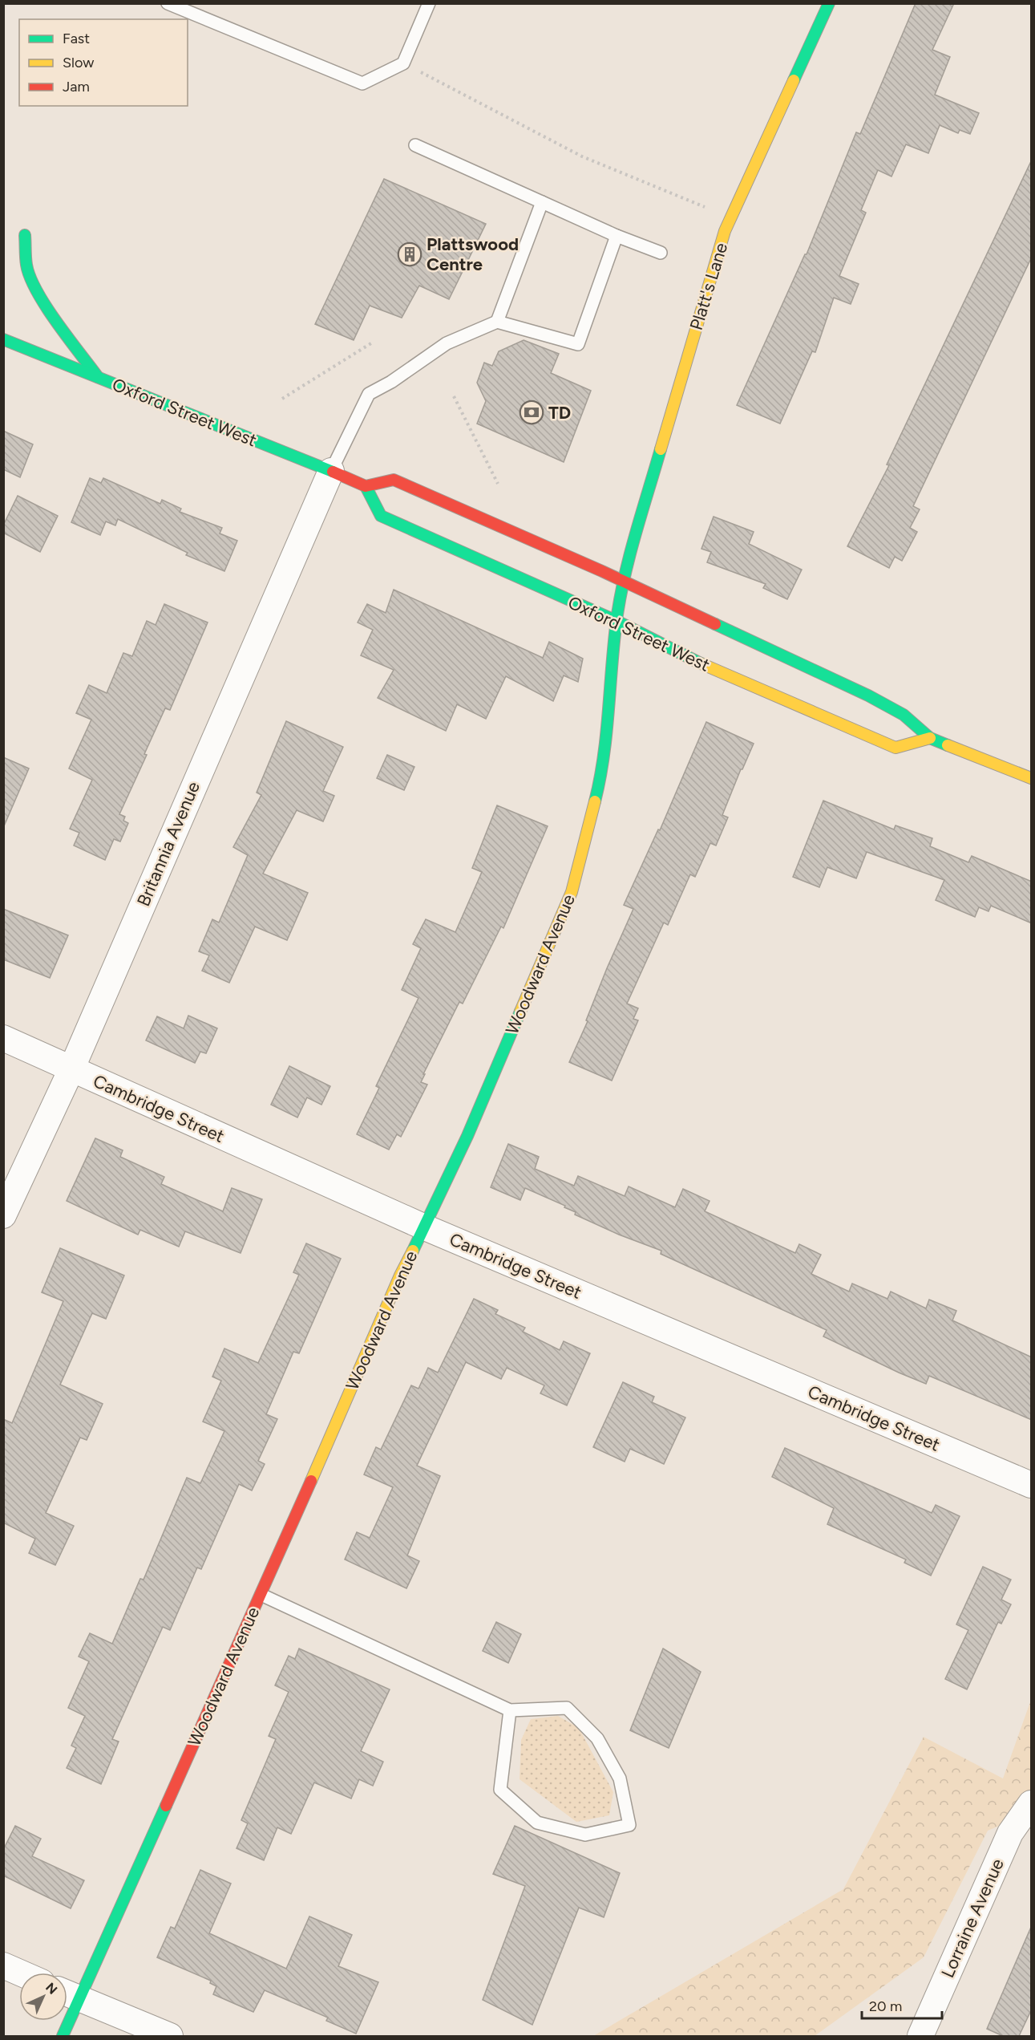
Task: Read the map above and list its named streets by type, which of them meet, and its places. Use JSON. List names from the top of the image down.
{
  "streets": {
    "street": [
      "Platt's Lane",
      "Oxford Street West",
      "Britannia Avenue",
      "Woodward Avenue",
      "Cambridge Street",
      "Lorraine Avenue"
    ]
  },
  "crossings": [
    ["Platt's Lane", "Woodward Avenue"],
    ["Oxford Street West", "Britannia Avenue"],
    ["Oxford Street West", "Woodward Avenue"],
    ["Britannia Avenue", "Cambridge Street"],
    ["Woodward Avenue", "Cambridge Street"]
  ],
  "places": {
    "building": ["Plattswood Centre"],
    "bank": ["TD"]
  },
  "legend": ["Fast", "Slow", "Jam"],
  "scale_bar": "20 m",
  "north": "top right"
}
